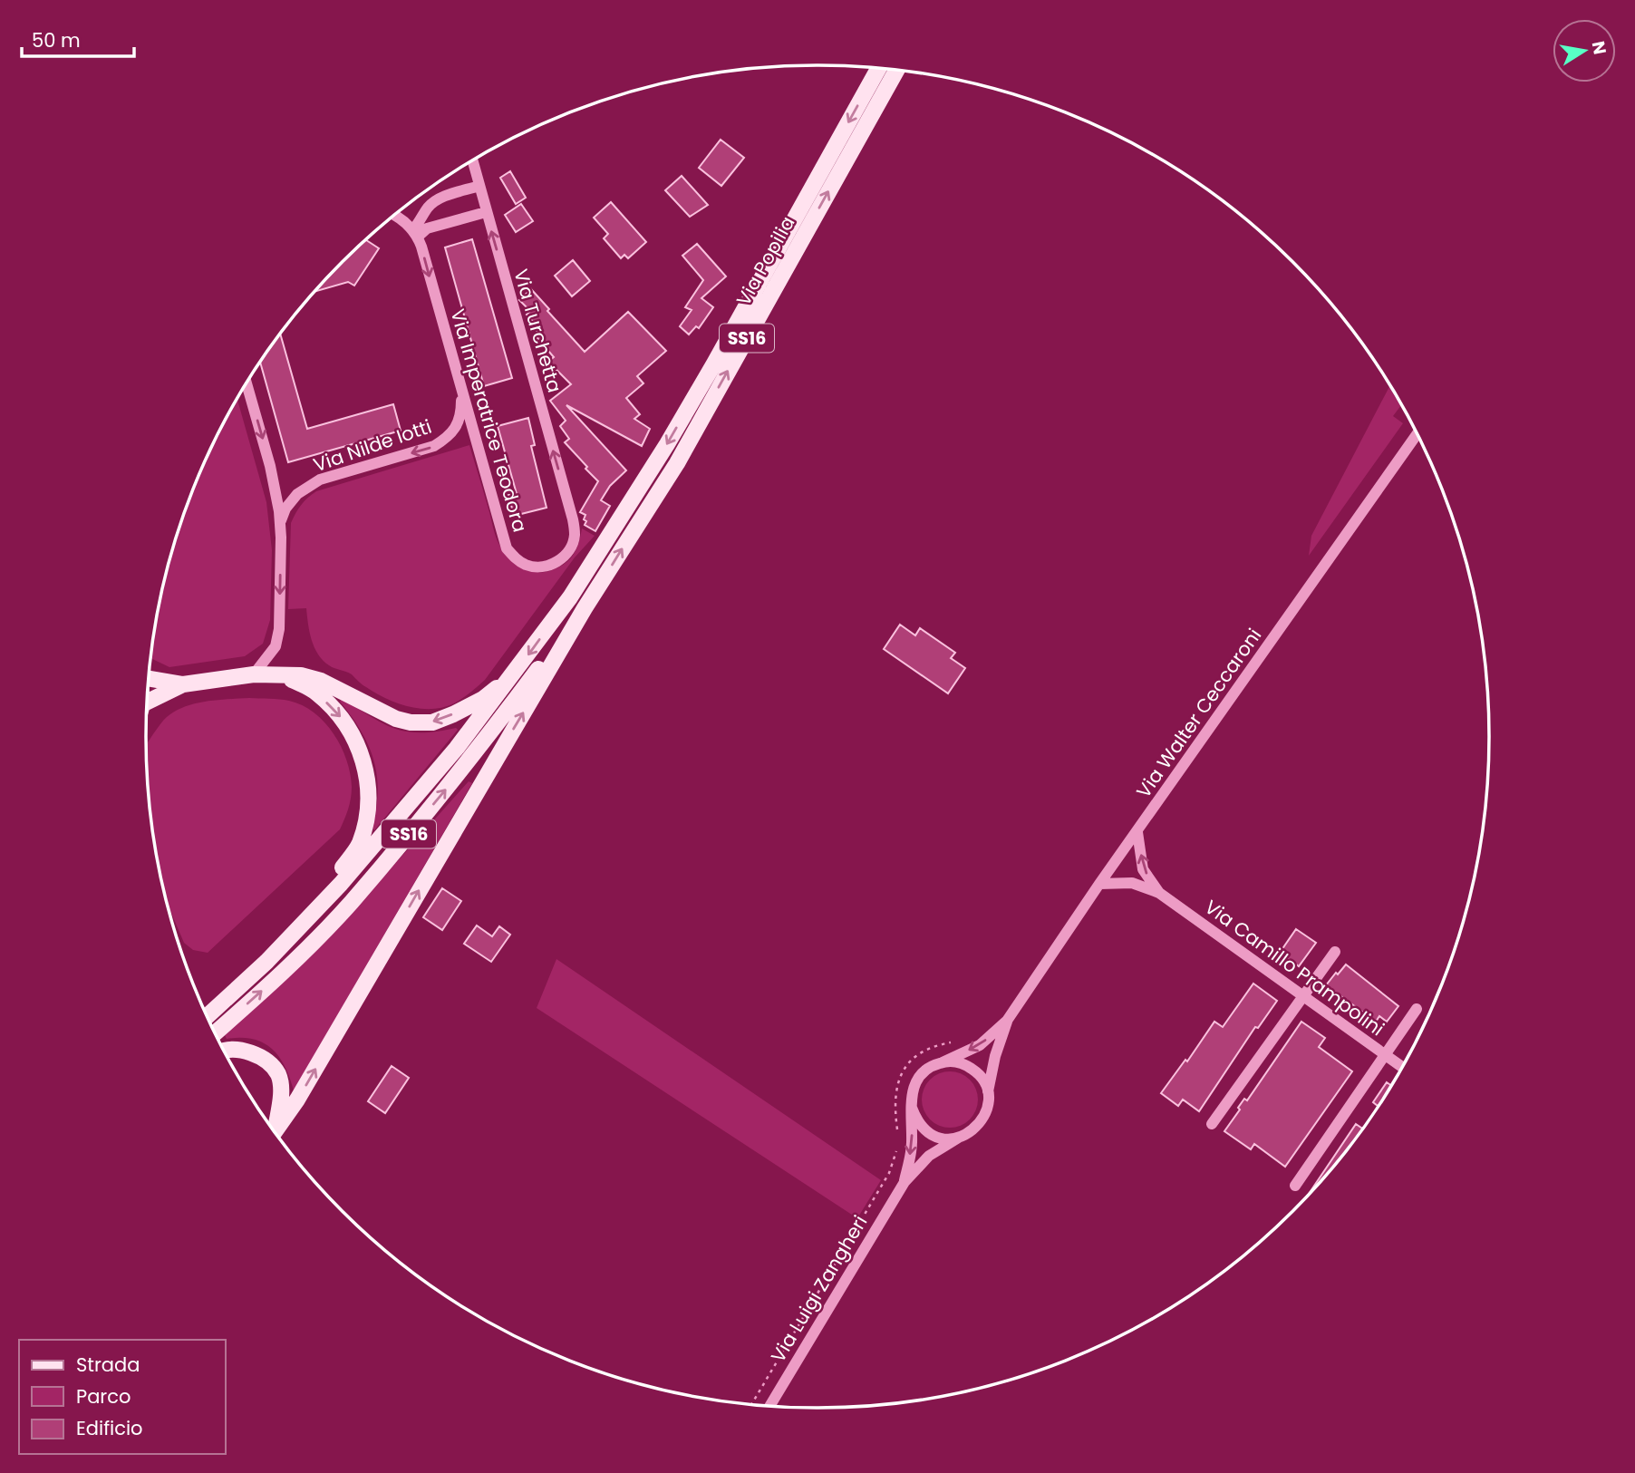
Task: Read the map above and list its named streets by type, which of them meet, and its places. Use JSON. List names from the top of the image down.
{
  "streets": {
    "main road": ["Via Popilia", "SS16"],
    "street": [
      "Via Turchetta",
      "Via Imperatrice Teodora",
      "Via Nilde Iotti",
      "Via Walter Ceccaroni",
      "Via Camillo Prampolini",
      "Via Luigi Zangheri"
    ]
  },
  "crossings": [
    ["Via Popilia", "SS16"],
    ["Via Turchetta", "Via Imperatrice Teodora"],
    ["Via Imperatrice Teodora", "Via Nilde Iotti"],
    ["Via Walter Ceccaroni", "Via Camillo Prampolini"],
    ["Via Walter Ceccaroni", "Via Luigi Zangheri"]
  ],
  "one_way": ["Via Turchetta", "Via Imperatrice Teodora", "Via Nilde Iotti"],
  "legend": ["Strada", "Parco", "Edificio"],
  "scale_bar": "50 m",
  "north": "right"
}
